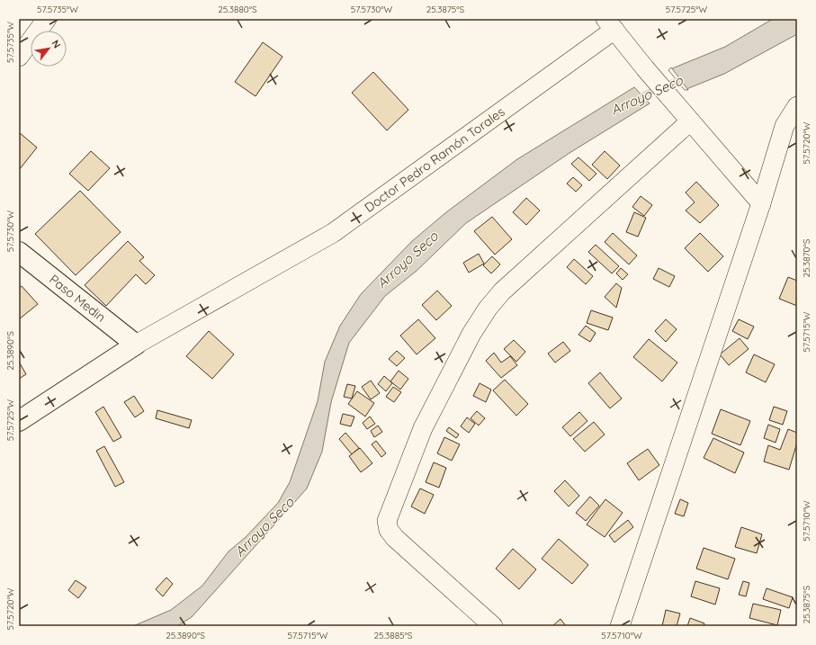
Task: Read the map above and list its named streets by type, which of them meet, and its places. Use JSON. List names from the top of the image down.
{
  "streets": {
    "street": ["Doctor Pedro Ramón Torales", "Paso Medin"]
  },
  "crossings": [
    ["Doctor Pedro Ramón Torales", "Paso Medin"]
  ],
  "water": ["Arroyo Seco"],
  "north": "top right",
  "coordinates": [
    "57.5735°W",
    "25.3880°S",
    "57.5730°W",
    "25.3875°S",
    "57.5725°W",
    "57.5720°W",
    "25.3870°S",
    "57.5715°W",
    "25.3890°S",
    "57.5710°W",
    "25.3885°S"
  ]
}
